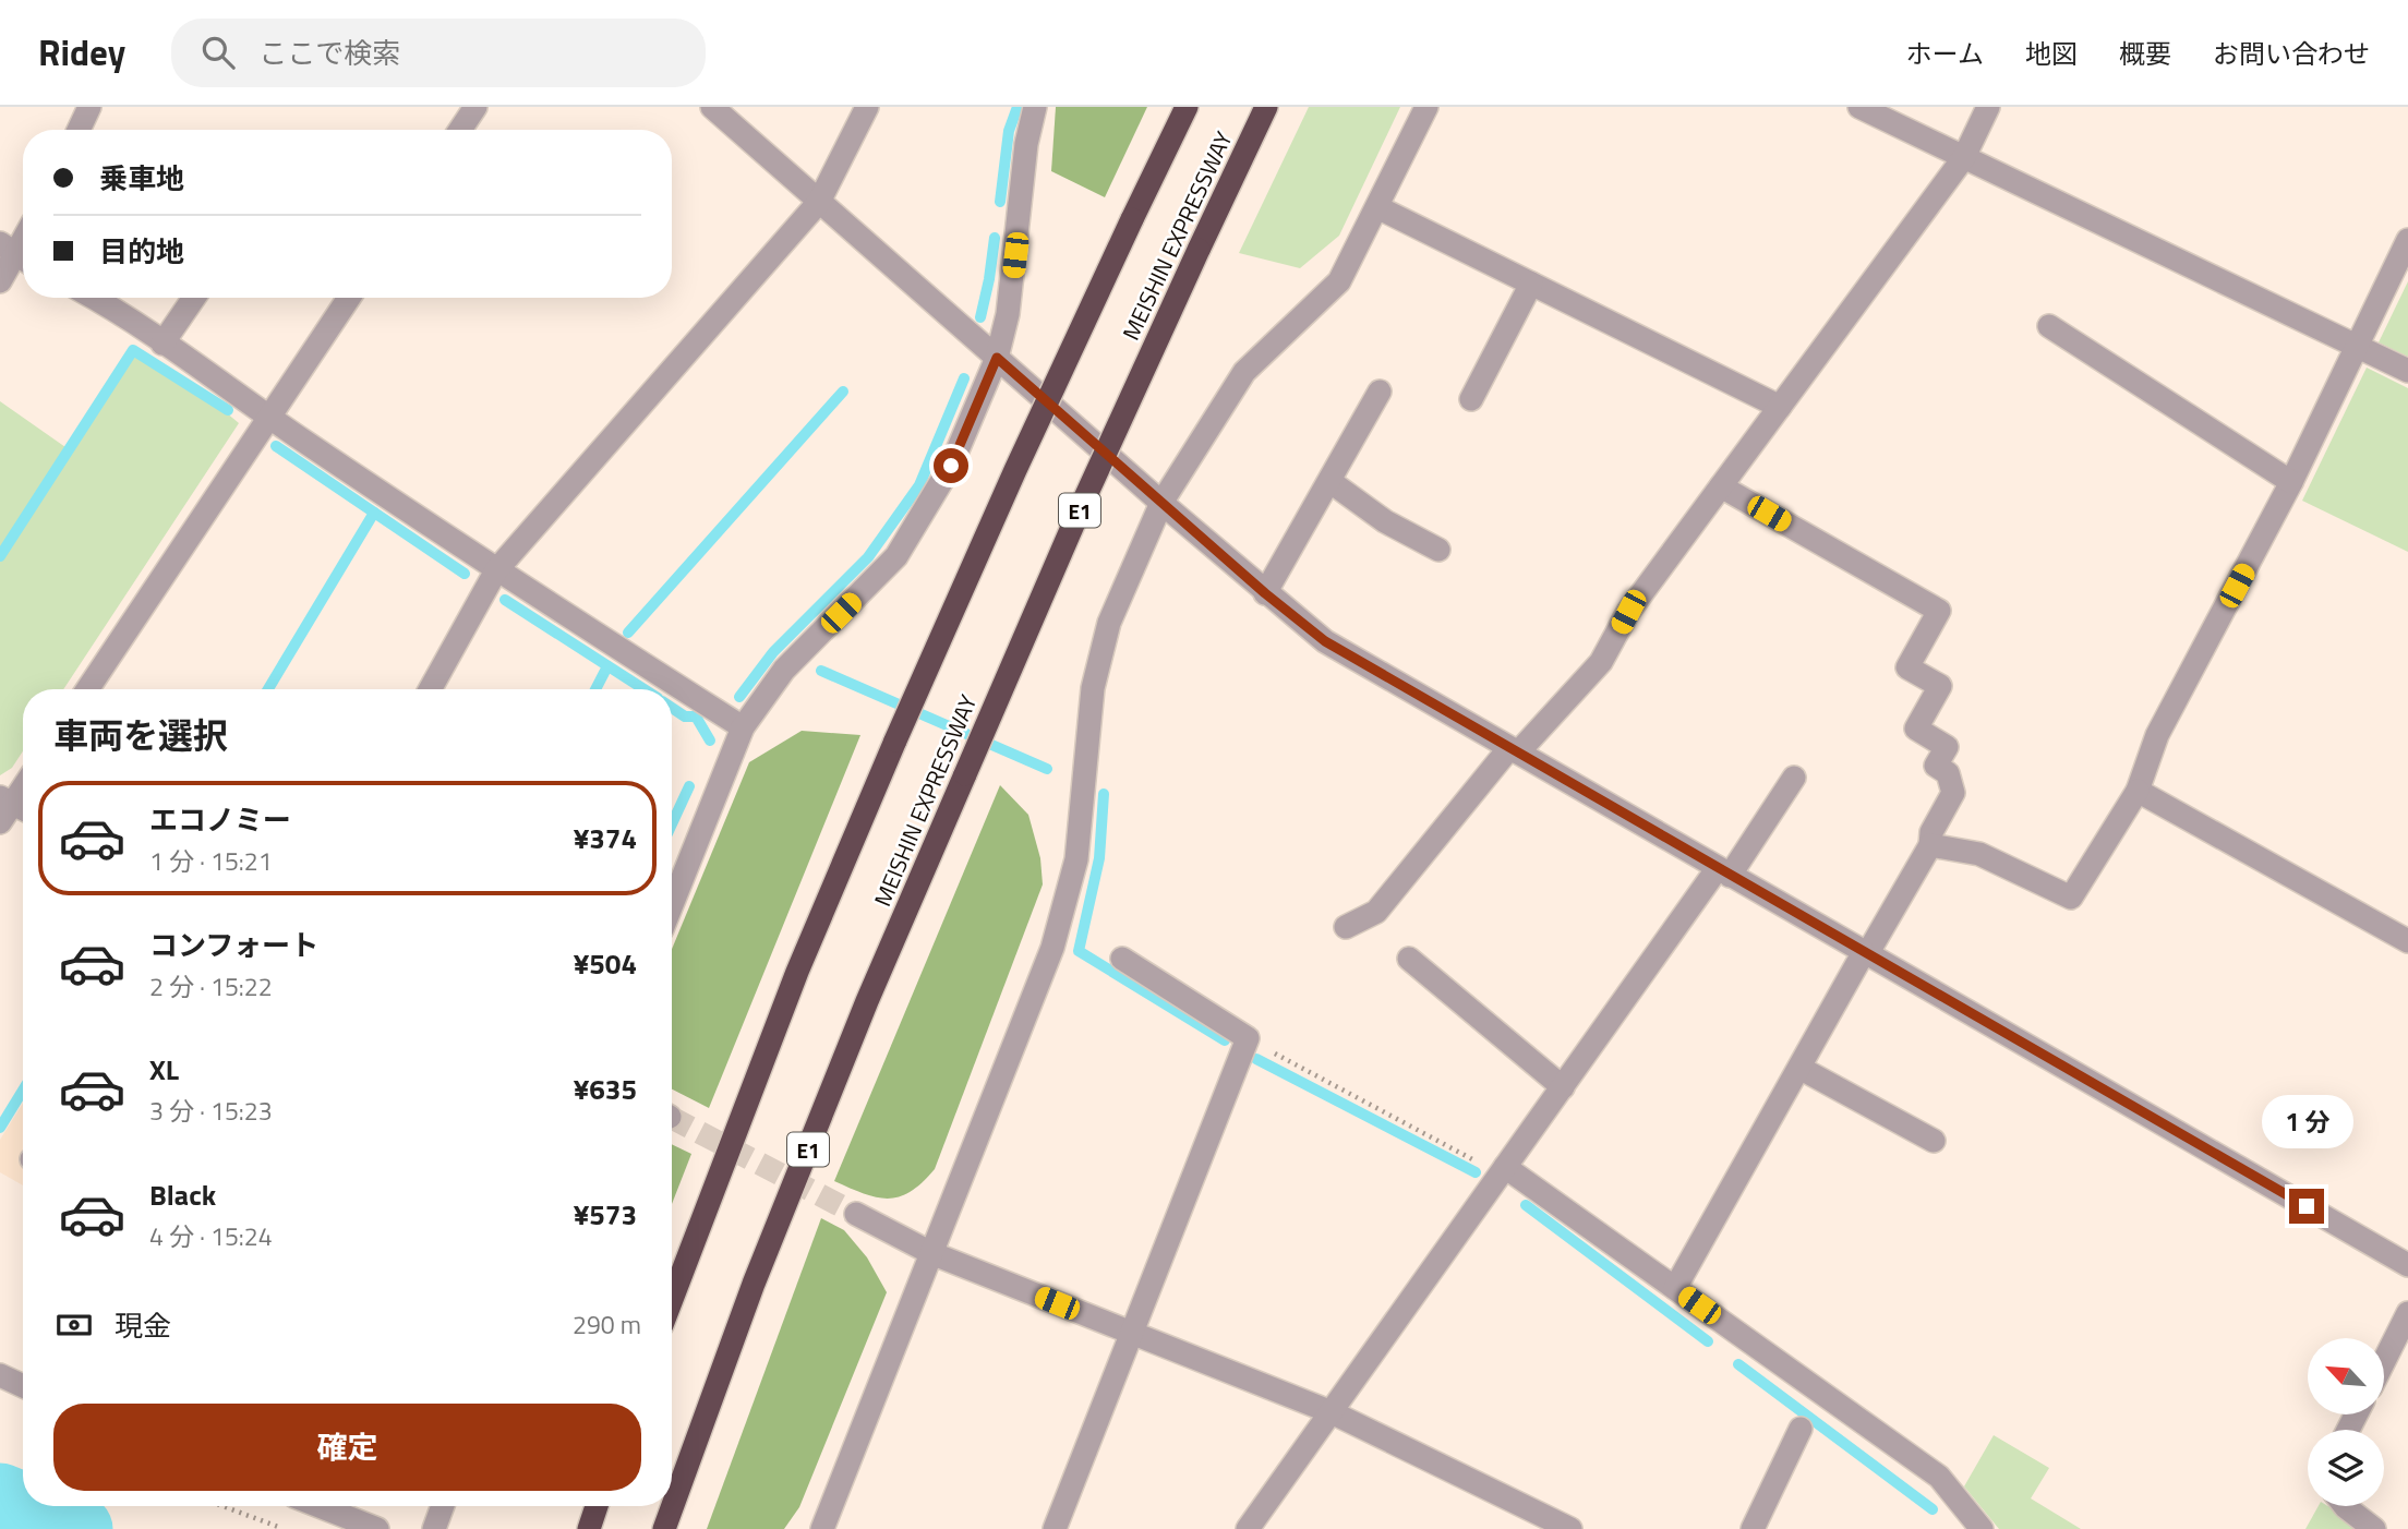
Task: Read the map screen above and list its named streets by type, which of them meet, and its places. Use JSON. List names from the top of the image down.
{
  "streets": {
    "highway": ["MEISHIN EXPRESSWAY", "E1"]
  },
  "north": "top left",
  "page": {
    "header": "Ridey",
    "search": "ここで検索",
    "nav": [
      "ホーム",
      "地図",
      "概要",
      "お問い合わせ"
    ],
    "banner": ["乗車地", "目的地"],
    "heading": "車両を選択",
    "list": [
      {
        "name": "エコノミー",
        "note": "1 分 · 15:21",
        "value": "¥374"
      },
      {
        "name": "コンフォート",
        "note": "2 分 · 15:22",
        "value": "¥504"
      },
      {
        "name": "XL",
        "note": "3 分 · 15:23",
        "value": "¥635"
      },
      {
        "name": "Black",
        "note": "4 分 · 15:24",
        "value": "¥573"
      }
    ],
    "bubble": "1 分",
    "pay": ["現金", "290 m"],
    "buttons": "確定"
  }
}
